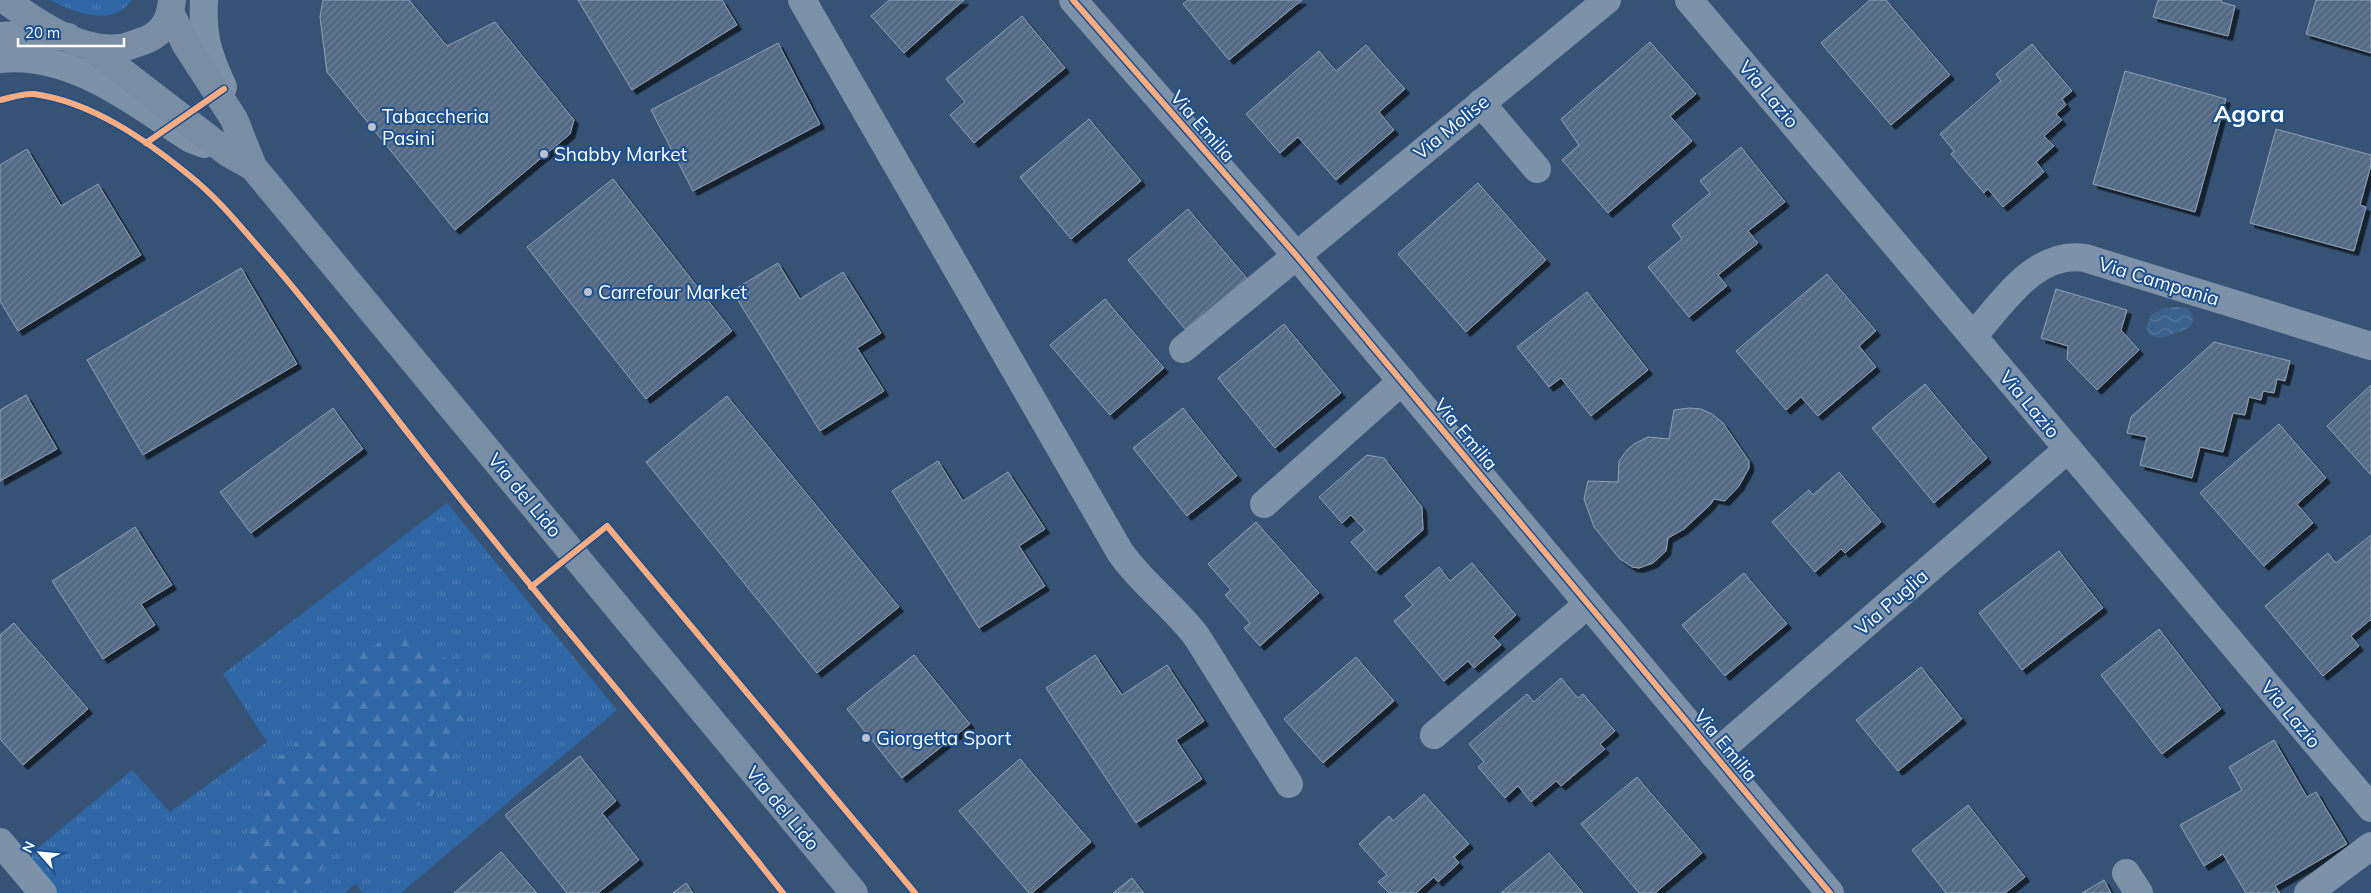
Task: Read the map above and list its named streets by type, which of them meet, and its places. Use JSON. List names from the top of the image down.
{
  "streets": {
    "main road": ["Via del Lido"],
    "street": [
      "Via Lazio",
      "Via Emilia",
      "Via Molise",
      "Via Campania",
      "Via Puglia"
    ]
  },
  "crossings": [
    ["Via Lazio", "Via Campania"],
    ["Via Lazio", "Via Puglia"],
    ["Via Emilia", "Via Molise"],
    ["Via Emilia", "Via Puglia"]
  ],
  "districts": ["Agora"],
  "places": [
    "Tabaccheria Pasini",
    "Shabby Market",
    "Carrefour Market",
    "Giorgetta Sport"
  ],
  "scale_bar": "20 m",
  "north": "top left"
}
